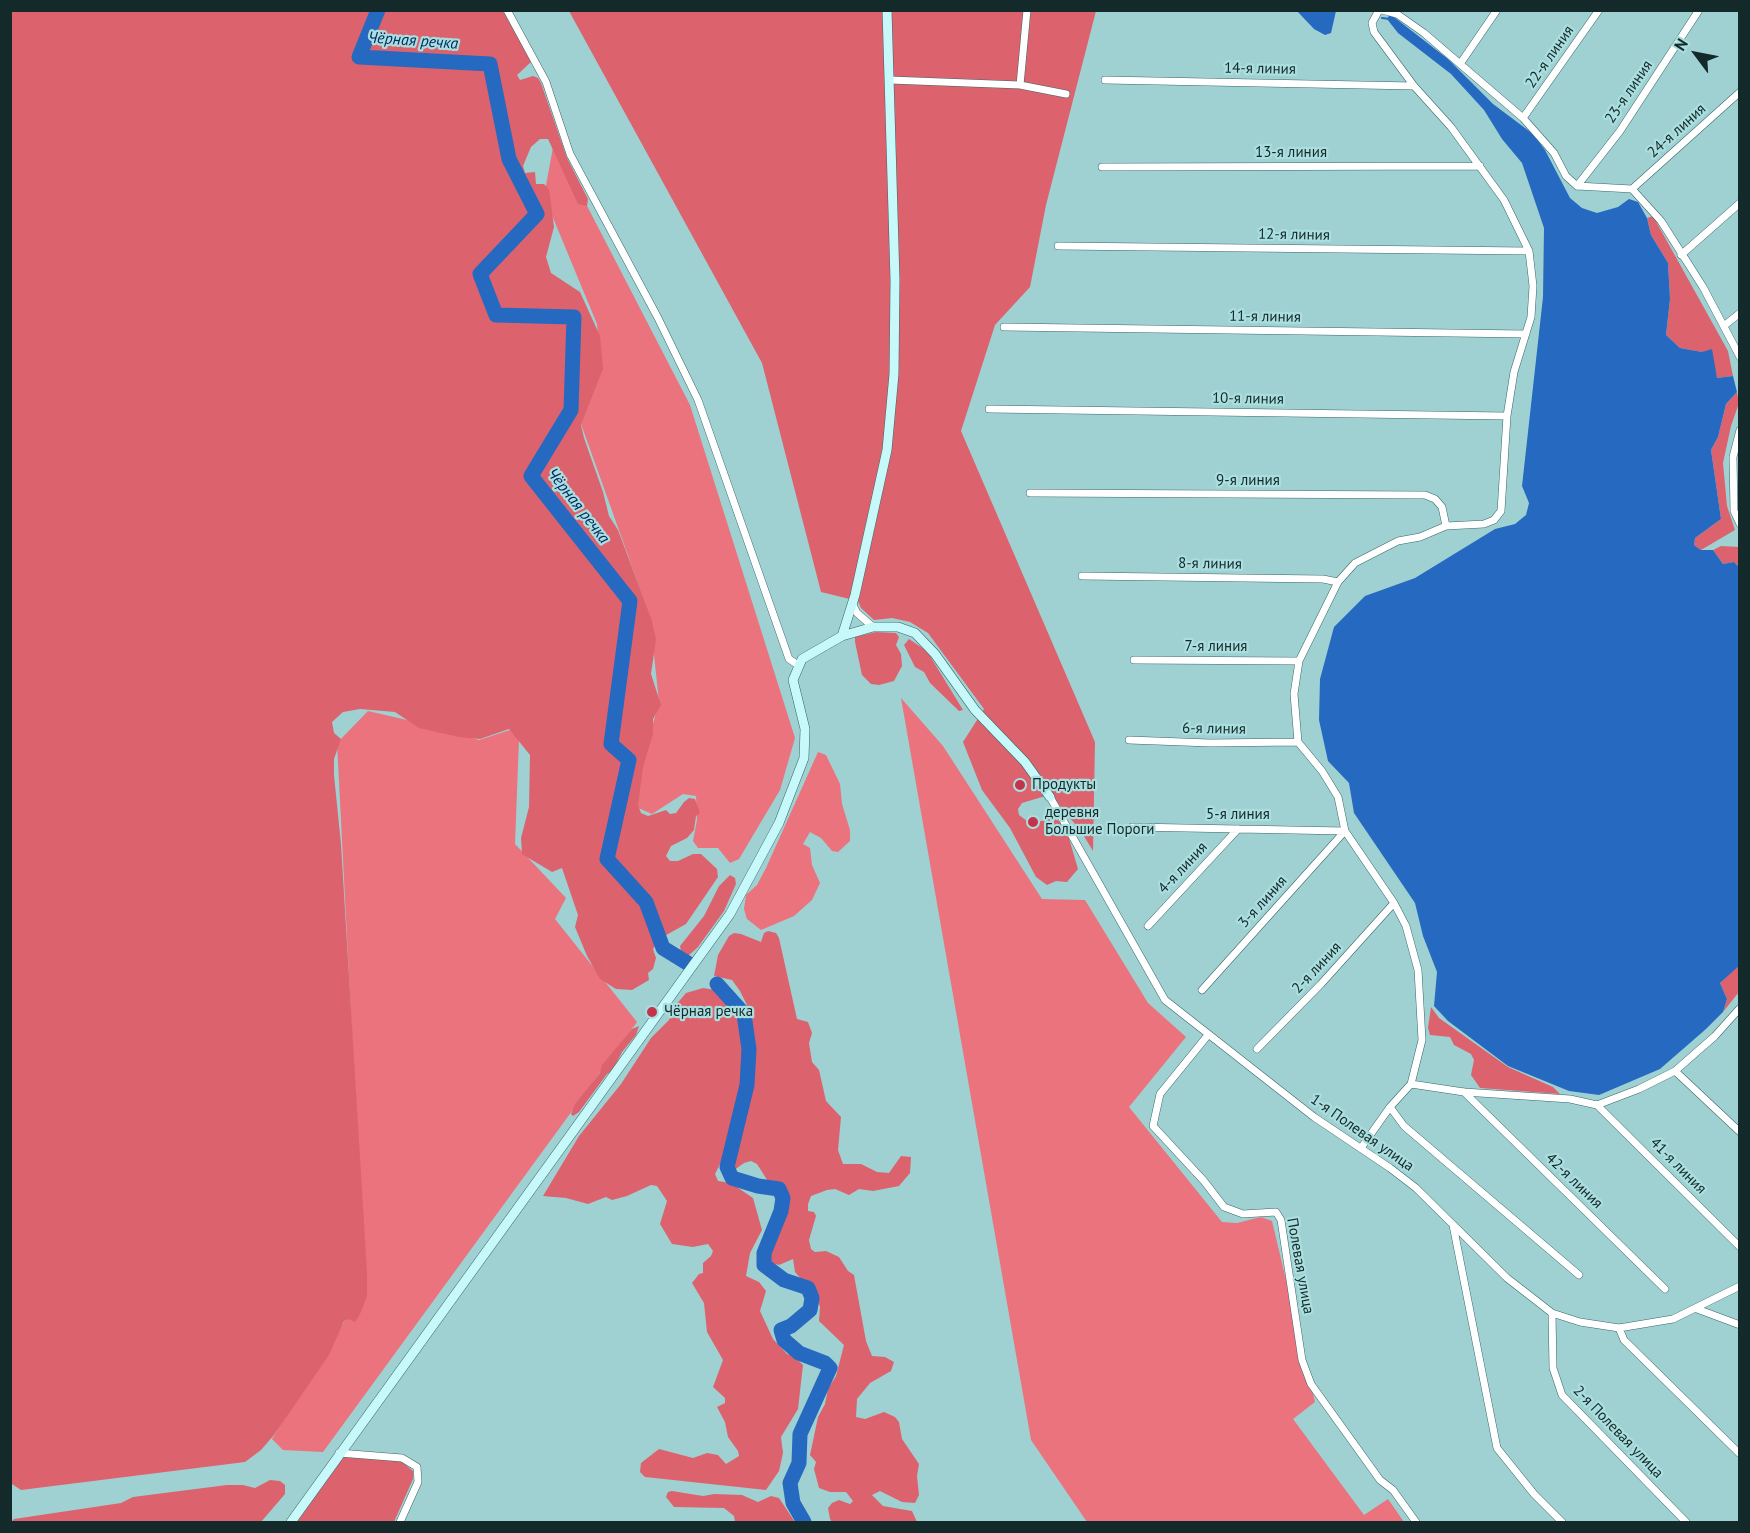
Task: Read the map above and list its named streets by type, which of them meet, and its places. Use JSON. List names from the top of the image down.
{
  "streets": {
    "street": [
      "22-я линия",
      "14-я линия",
      "23-я линия",
      "24-я линия",
      "13-я линия",
      "12-я линия",
      "11-я линия",
      "10-я линия",
      "9-я линия",
      "8-я линия",
      "7-я линия",
      "6-я линия",
      "5-я линия",
      "4-я линия",
      "3-я линия",
      "2-я линия",
      "1-я Полевая улица",
      "41-я линия",
      "42-я линия",
      "Полевая улица",
      "2-я Полевая улица"
    ]
  },
  "crossings": [
    ["5-я линия", "4-я линия"],
    ["5-я линия", "3-я линия"],
    ["1-я Полевая улица", "Полевая улица"],
    ["1-я Полевая улица", "2-я Полевая улица"]
  ],
  "water": ["Чёрная речка"],
  "places": ["Продукты", "деревня Большие Пороги", "Чёрная речка"],
  "north": "top left"
}
